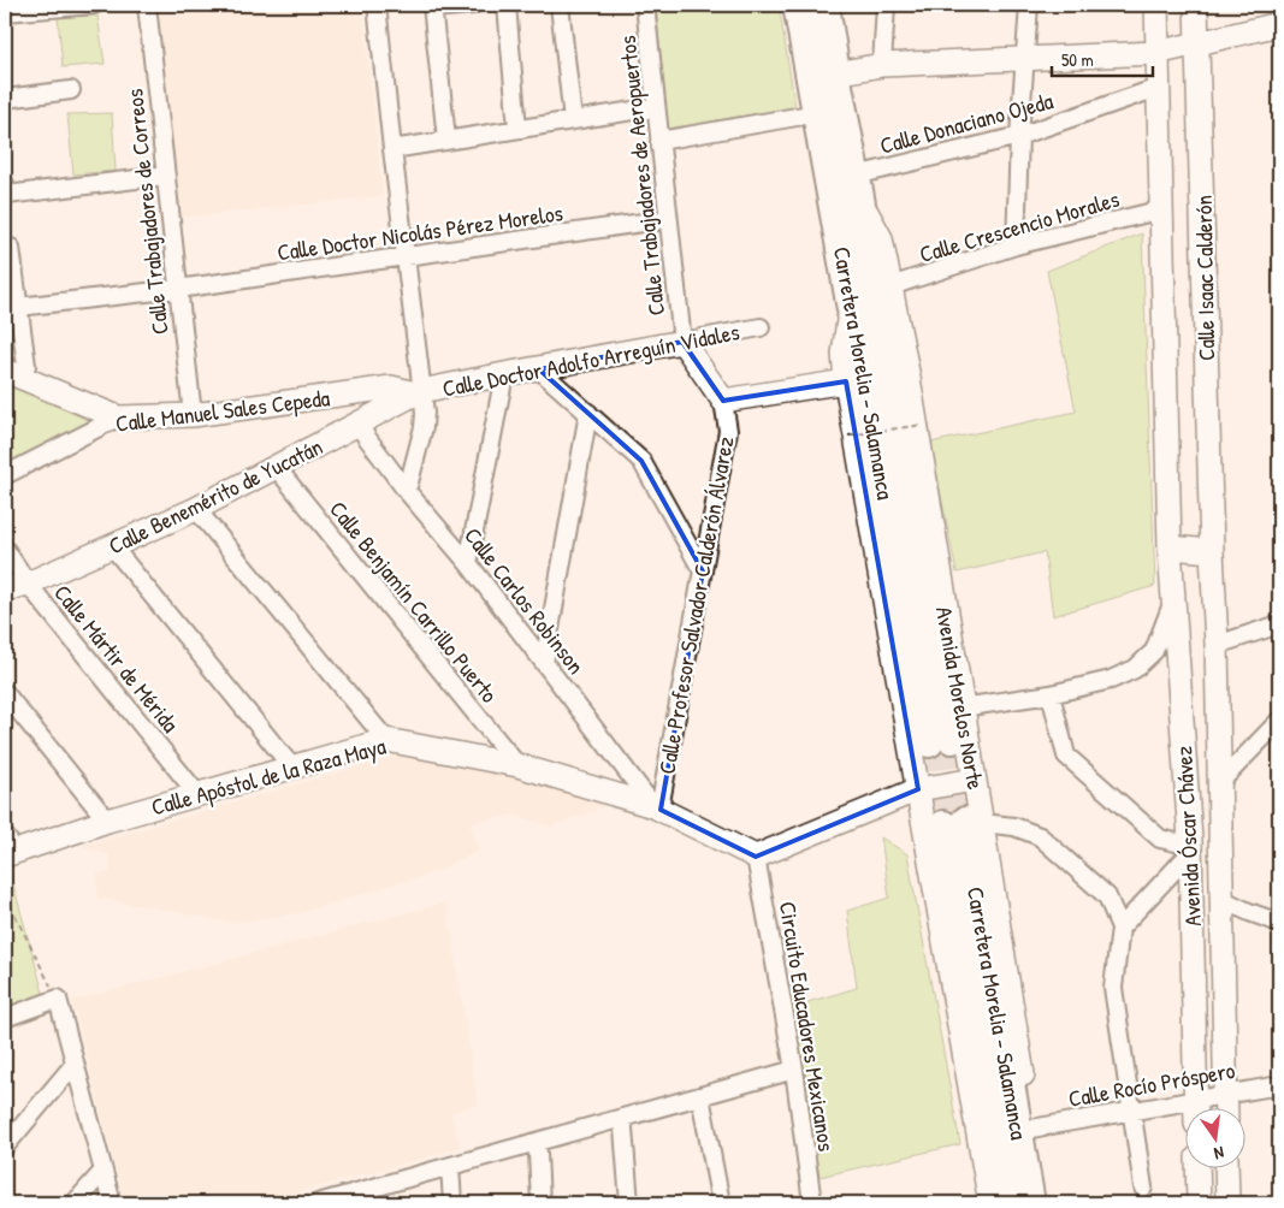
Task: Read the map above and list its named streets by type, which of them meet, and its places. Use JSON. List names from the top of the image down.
{
  "streets": {
    "highway": ["Carretera Morelia - Salamanca"],
    "street": [
      "Calle Donaciano Ojeda",
      "Calle Trabajadores de Aeropuertos",
      "Calle Trabajadores de Correos",
      "Calle Crescencio Morales",
      "Calle Doctor Nicolás Pérez Morelos",
      "Calle Isaac Calderón",
      "Calle Doctor Adolfo Arreguín Vidales",
      "Calle Manuel Sales Cepeda",
      "Calle Benemérito de Yucatán",
      "Calle Carlos Robinson",
      "Calle Benjamín Carrillo Puerto",
      "Calle Profesor Salvador Calderón Álvarez",
      "Calle Mártir de Mérida",
      "Avenida Morelos Norte",
      "Calle Apóstol de la Raza Maya",
      "Avenida Óscar Chávez",
      "Circuito Educadores Mexicanos",
      "Calle Rocío Próspero"
    ]
  },
  "crossings": [
    ["Calle Donaciano Ojeda", "Calle Isaac Calderón"],
    ["Calle Donaciano Ojeda", "Carretera Morelia - Salamanca"],
    ["Calle Donaciano Ojeda", "Avenida Morelos Norte"],
    ["Calle Trabajadores de Aeropuertos", "Calle Doctor Nicolás Pérez Morelos"],
    ["Calle Trabajadores de Aeropuertos", "Calle Doctor Adolfo Arreguín Vidales"],
    ["Calle Trabajadores de Aeropuertos", "Calle Profesor Salvador Calderón Álvarez"],
    ["Calle Trabajadores de Correos", "Calle Doctor Nicolás Pérez Morelos"],
    ["Calle Trabajadores de Correos", "Calle Manuel Sales Cepeda"],
    ["Calle Crescencio Morales", "Calle Isaac Calderón"],
    ["Calle Crescencio Morales", "Avenida Morelos Norte"],
    ["Calle Isaac Calderón", "Avenida Óscar Chávez"],
    ["Calle Doctor Adolfo Arreguín Vidales", "Calle Manuel Sales Cepeda"],
    ["Calle Doctor Adolfo Arreguín Vidales", "Calle Benemérito de Yucatán"],
    ["Calle Doctor Adolfo Arreguín Vidales", "Calle Profesor Salvador Calderón Álvarez"],
    ["Carretera Morelia - Salamanca", "Avenida Morelos Norte"],
    ["Calle Manuel Sales Cepeda", "Calle Benemérito de Yucatán"],
    ["Calle Benemérito de Yucatán", "Calle Carlos Robinson"],
    ["Calle Benemérito de Yucatán", "Calle Benjamín Carrillo Puerto"],
    ["Calle Benemérito de Yucatán", "Calle Mártir de Mérida"],
    ["Calle Carlos Robinson", "Calle Profesor Salvador Calderón Álvarez"],
    ["Calle Carlos Robinson", "Calle Apóstol de la Raza Maya"],
    ["Calle Benjamín Carrillo Puerto", "Calle Apóstol de la Raza Maya"],
    ["Calle Profesor Salvador Calderón Álvarez", "Calle Apóstol de la Raza Maya"],
    ["Calle Mártir de Mérida", "Calle Apóstol de la Raza Maya"],
    ["Avenida Morelos Norte", "Calle Rocío Próspero"],
    ["Calle Apóstol de la Raza Maya", "Circuito Educadores Mexicanos"],
    ["Avenida Óscar Chávez", "Calle Rocío Próspero"]
  ],
  "scale_bar": "50 m",
  "north": "bottom"
}
